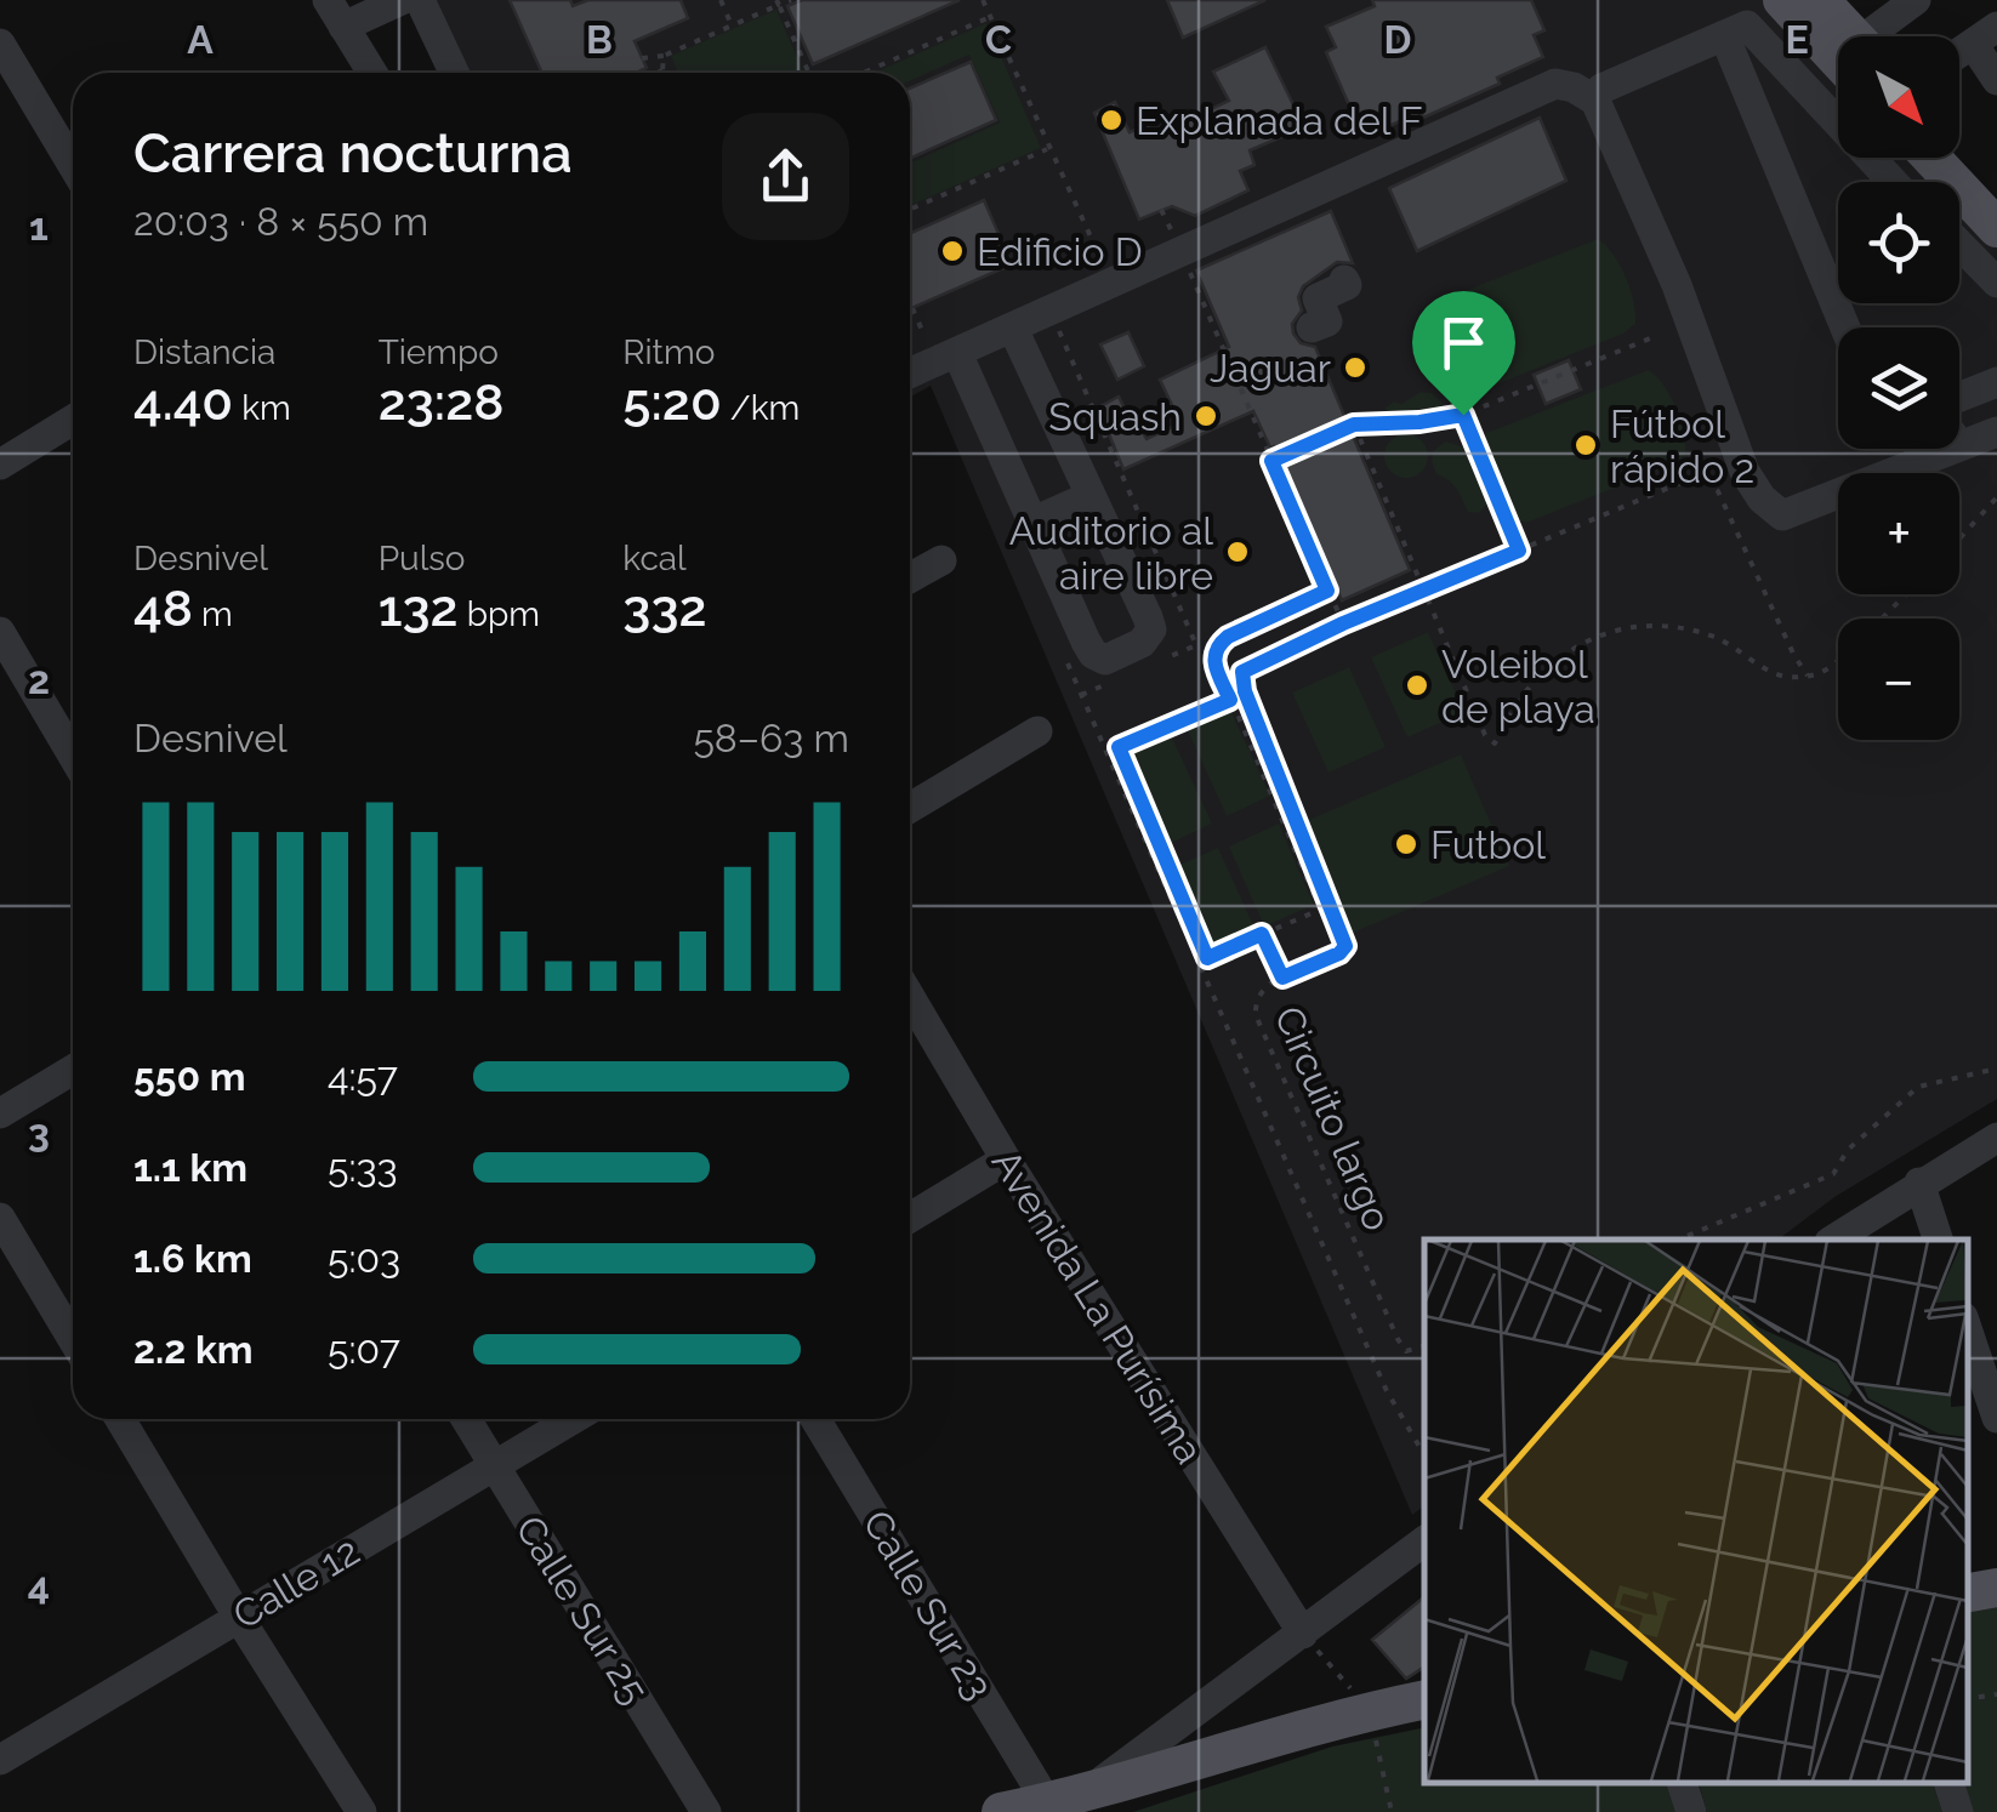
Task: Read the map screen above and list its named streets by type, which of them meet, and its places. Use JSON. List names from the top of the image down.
{
  "streets": {
    "street": [
      "Avenida La Purísima",
      "Calle 12",
      "Calle Sur 23",
      "Calle Sur 25"
    ],
    "path": ["Circuito largo"]
  },
  "crossings": [
    ["Calle 12", "Calle Sur 25"]
  ],
  "places": [
    "Explanada del F",
    "Edificio D",
    "Jaguar",
    "Squash",
    "Fútbol rápido 2",
    "Auditorio al aire libre",
    "Voleibol de playa",
    "Futbol"
  ],
  "north": "bottom right",
  "page": {
    "map_buttons": ["+", "−"],
    "heading": ["Carrera nocturna", "20:03 · 8 × 550 m"],
    "stats": [
      ["Distancia", "4.40 km"],
      ["Tiempo", "23:28"],
      ["Ritmo", "5:20 /km"],
      ["Desnivel", "48 m"],
      ["Pulso", "132 bpm"],
      ["kcal", "332"]
    ],
    "chart": ["Desnivel", "58–63 m"],
    "list": [
      {
        "name": "550 m",
        "note": "4:57"
      },
      {
        "name": "1.1 km",
        "note": "5:33"
      },
      {
        "name": "1.6 km",
        "note": "5:03"
      },
      {
        "name": "2.2 km",
        "note": "5:07"
      }
    ]
  },
  "grid": {
    "columns": [
      "A",
      "B",
      "C",
      "D",
      "E"
    ],
    "rows": [
      "1",
      "2",
      "3",
      "4"
    ]
  }
}
